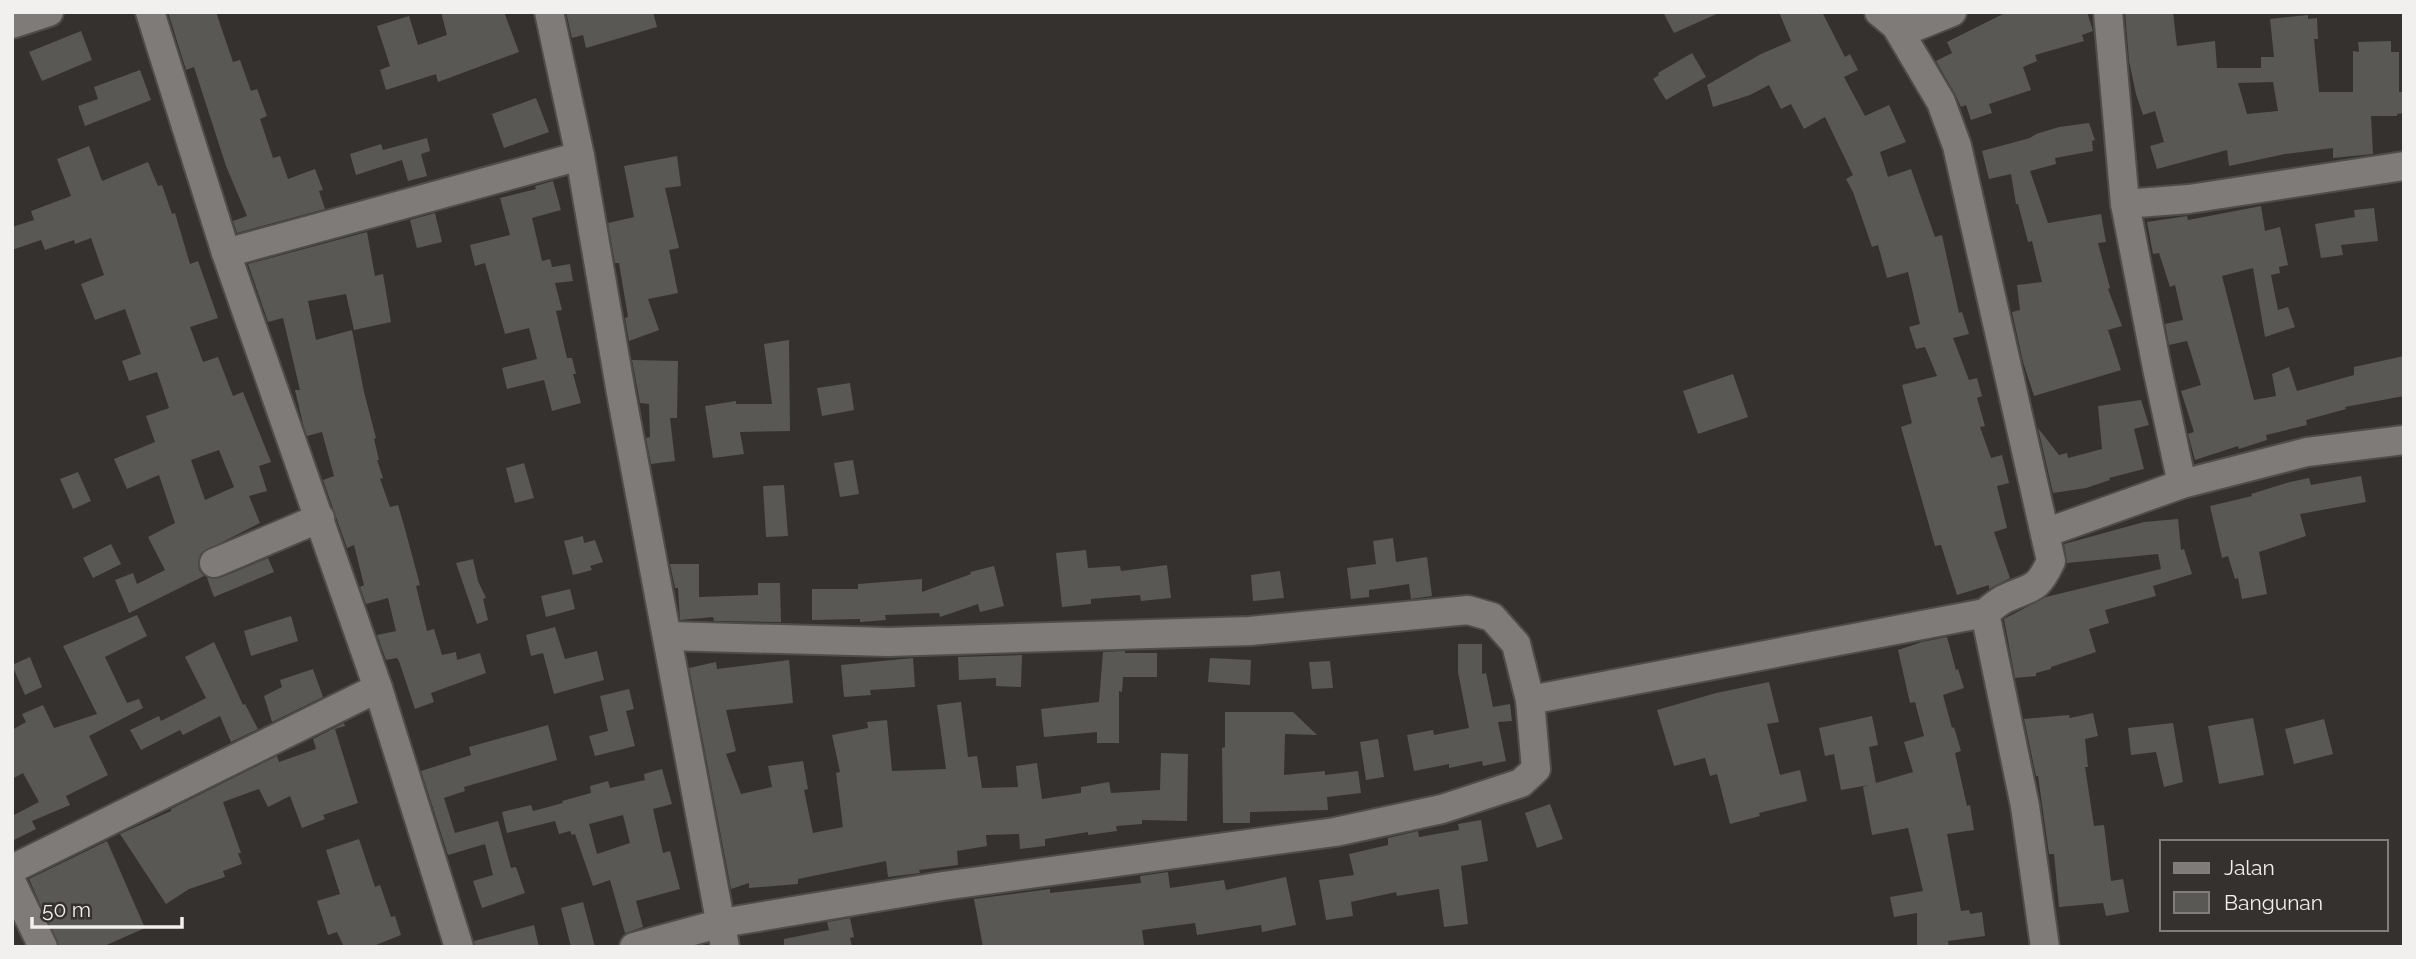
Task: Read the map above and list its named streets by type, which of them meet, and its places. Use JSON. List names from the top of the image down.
{
  "legend": ["Jalan", "Bangunan"],
  "scale_bar": "50 m"
}
